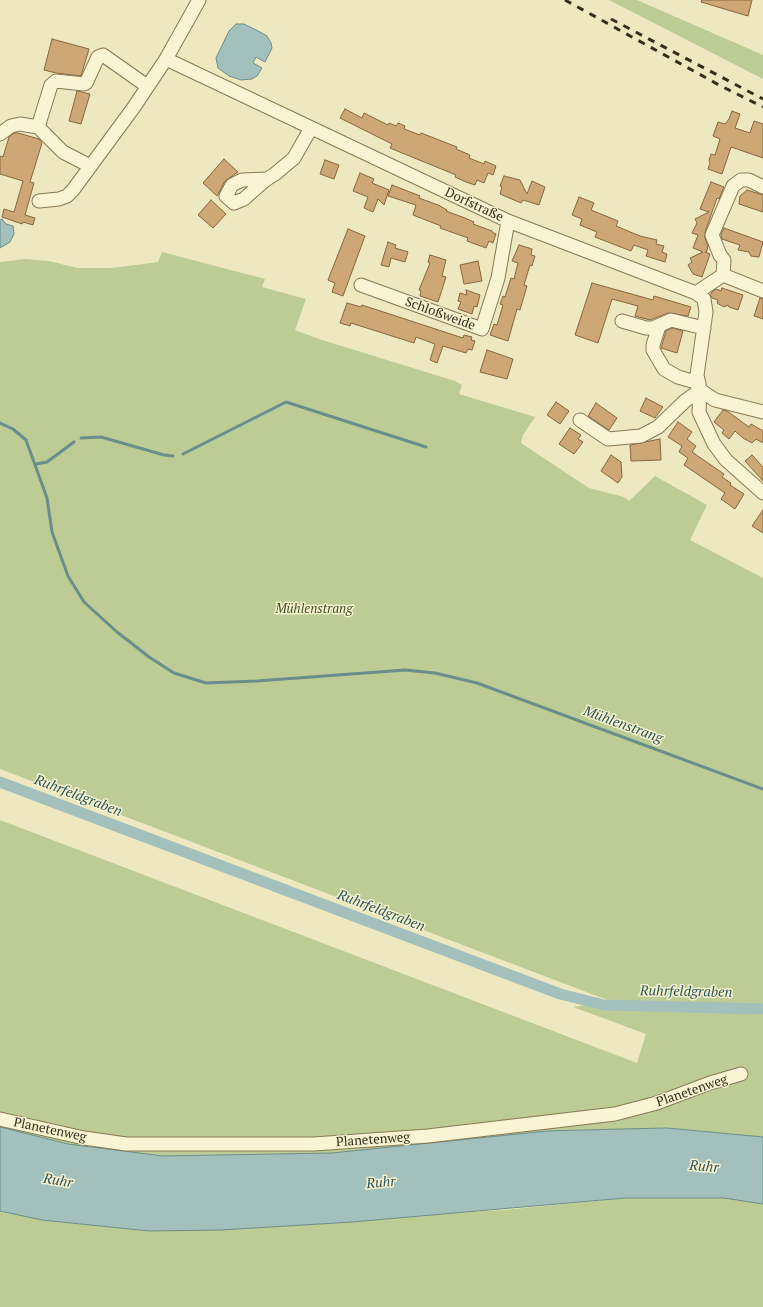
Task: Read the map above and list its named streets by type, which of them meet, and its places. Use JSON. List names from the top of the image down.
{
  "streets": {
    "street": ["Dorfstraße", "Schloßweide", "Planetenweg"]
  },
  "crossings": [
    ["Dorfstraße", "Schloßweide"]
  ],
  "water": ["Mühlenstrang", "Ruhrfeldgraben", "Ruhr"],
  "parks": ["Mühlenstrang"]
}
